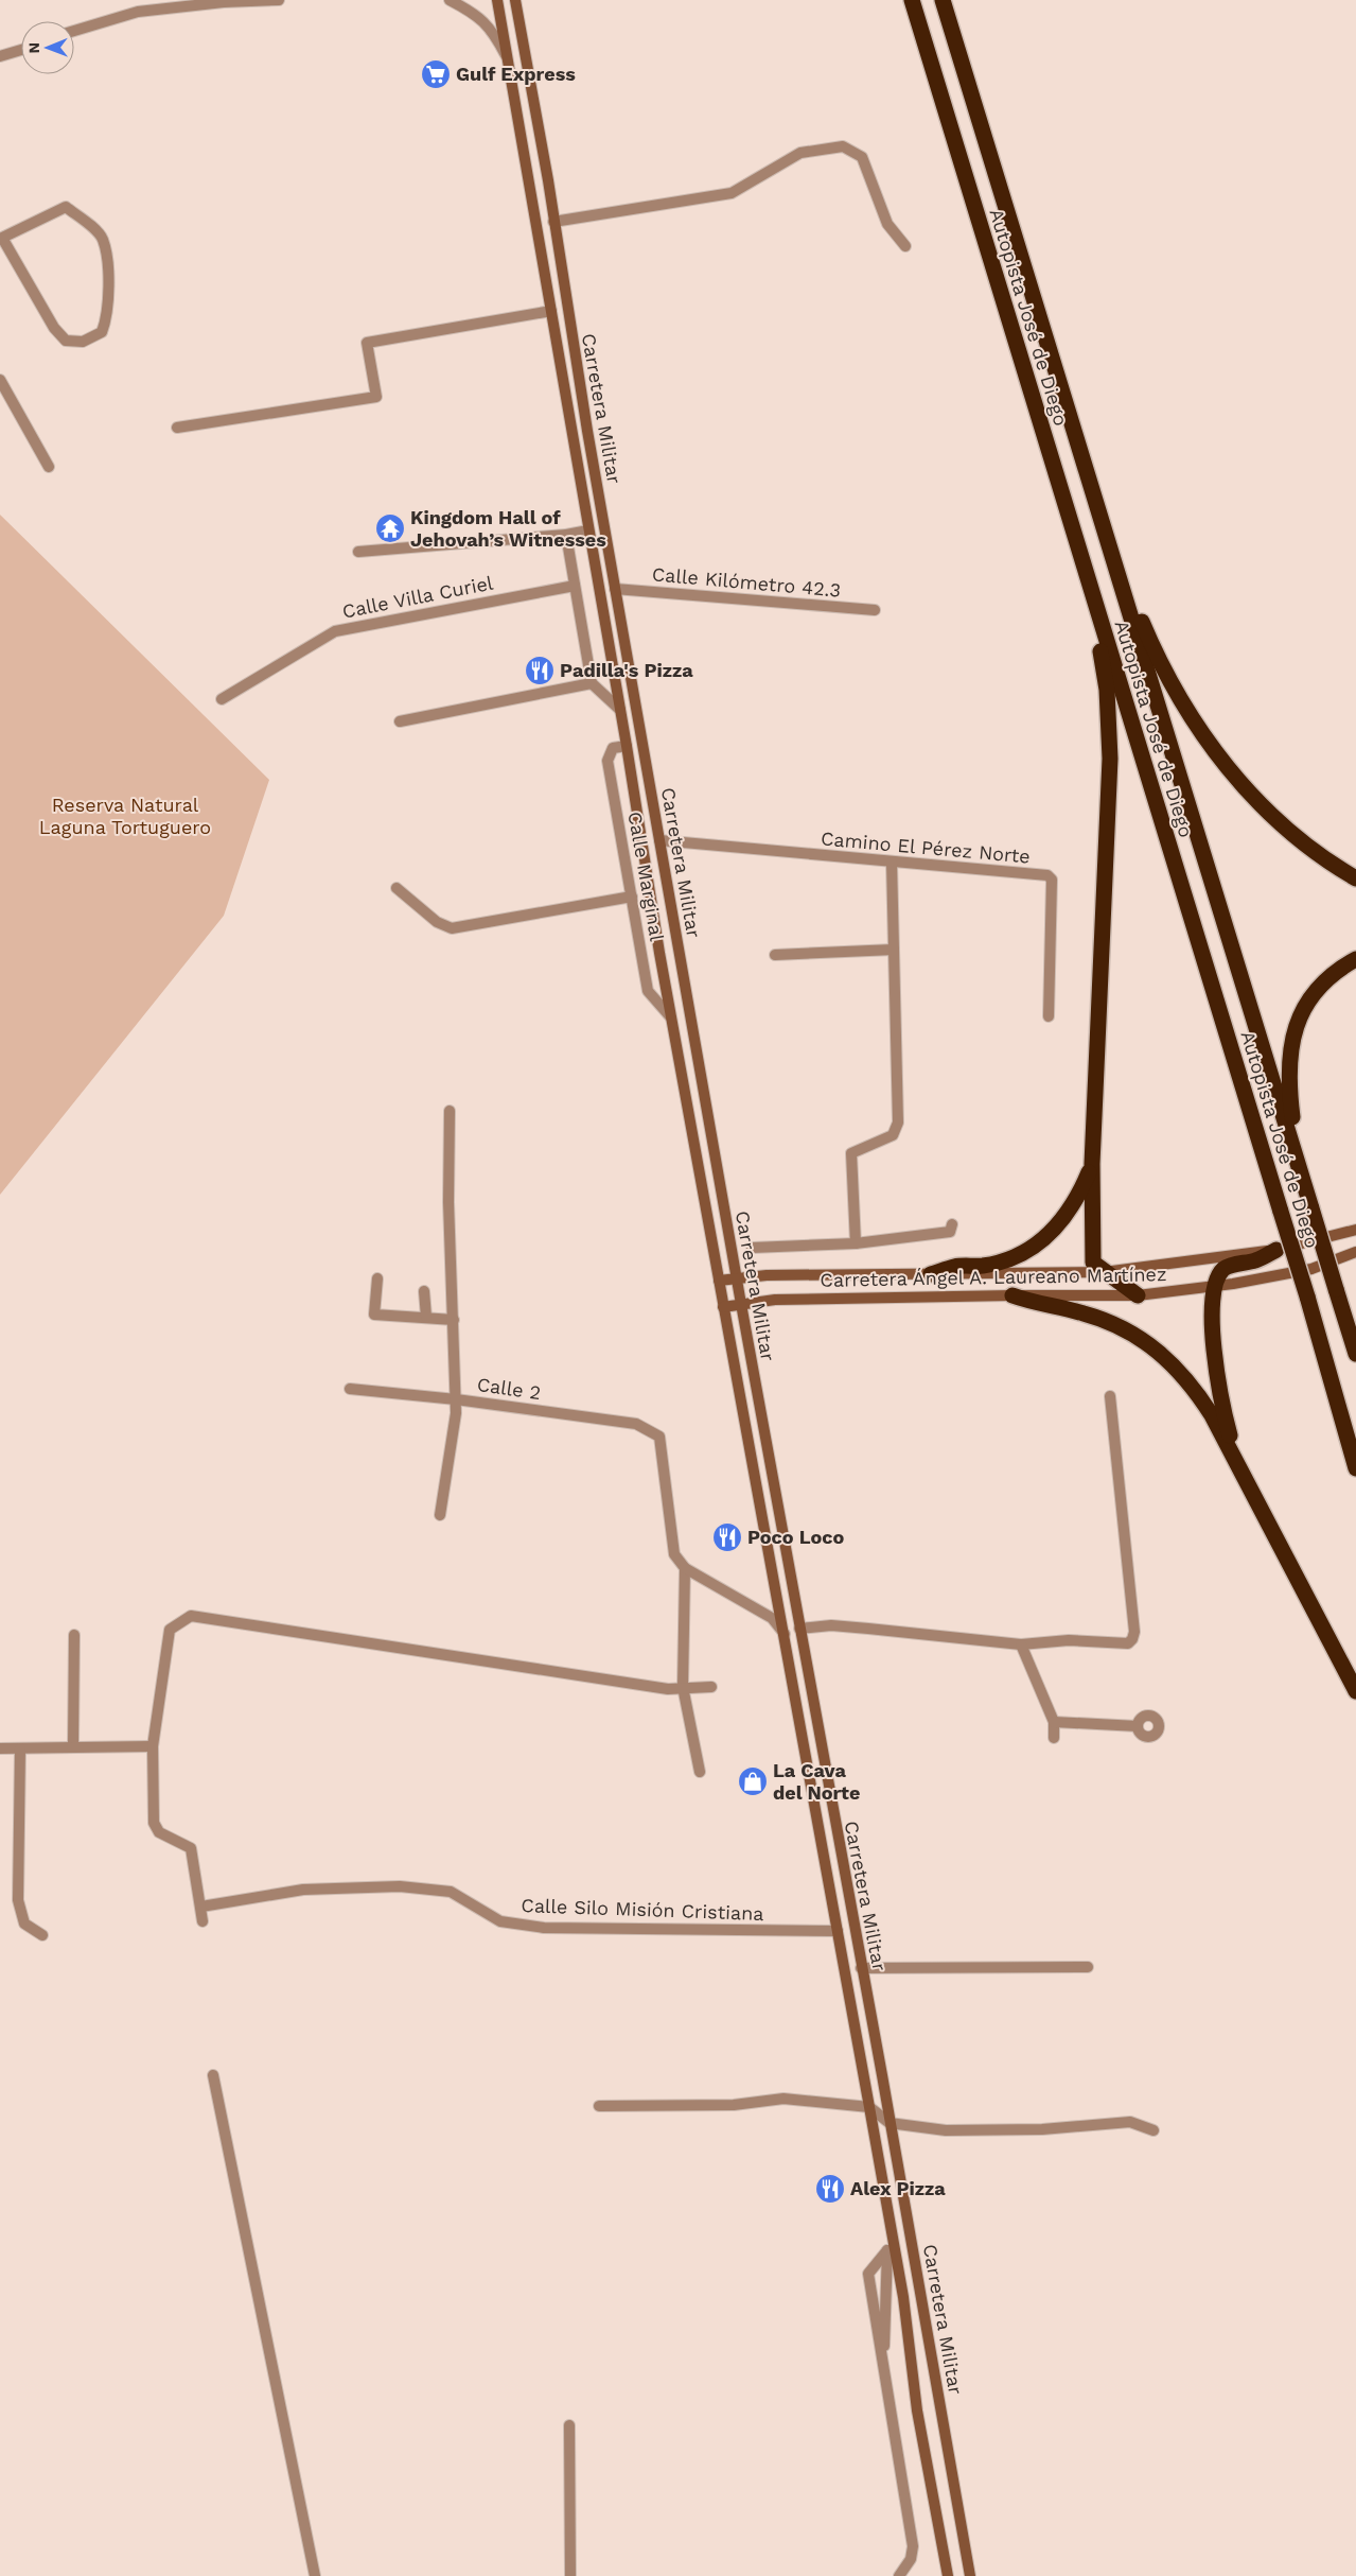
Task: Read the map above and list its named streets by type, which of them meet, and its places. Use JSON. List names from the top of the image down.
{
  "streets": {
    "highway": ["Autopista José de Diego"],
    "main road": ["Carretera Militar", "Carretera Ángel A. Laureano Martínez"],
    "street": [
      "Calle Kilómetro 42.3",
      "Calle Villa Curiel",
      "Camino El Pérez Norte",
      "Calle Marginal",
      "Calle 2",
      "Calle Silo Misión Cristiana"
    ]
  },
  "crossings": [
    ["Carretera Militar", "Calle Kilómetro 42.3"],
    ["Carretera Militar", "Camino El Pérez Norte"],
    ["Carretera Militar", "Calle Marginal"],
    ["Carretera Militar", "Carretera Ángel A. Laureano Martínez"],
    ["Carretera Militar", "Calle Silo Misión Cristiana"]
  ],
  "parks": ["Reserva Natural Laguna Tortuguero"],
  "places": {
    "supermarket": ["Gulf Express"],
    "temple": ["Kingdom Hall of Jehovah’s Witnesses"],
    "restaurant": ["Padilla's Pizza", "Poco Loco", "Alex Pizza"],
    "shop": ["La Cava del Norte"]
  },
  "north": "left"
}
